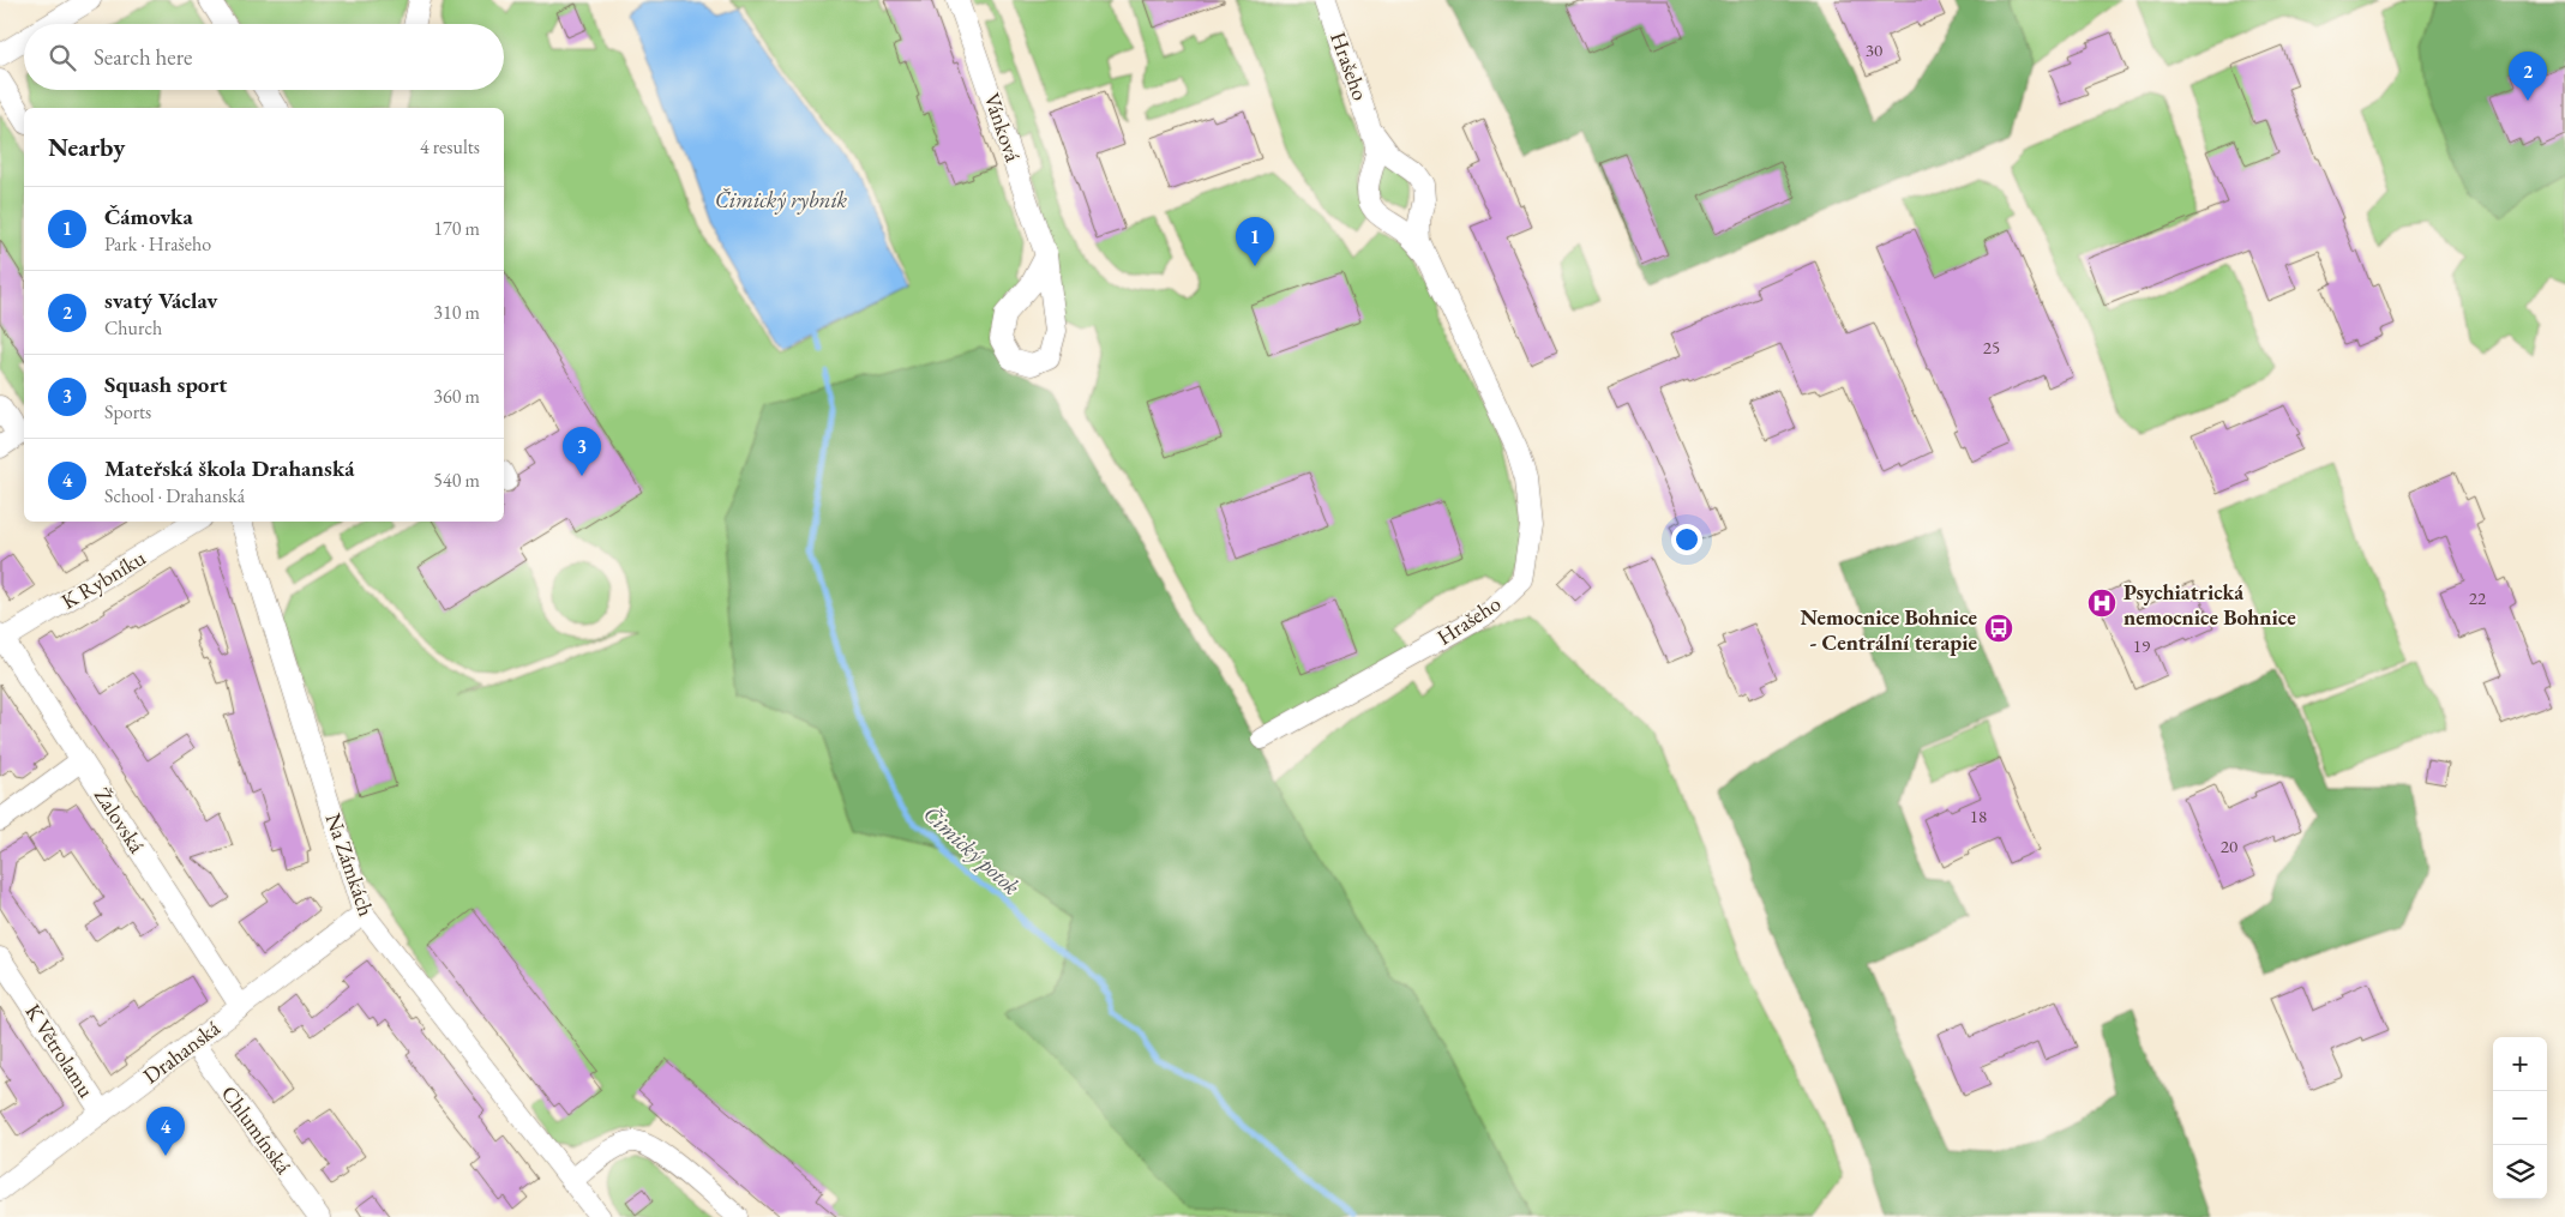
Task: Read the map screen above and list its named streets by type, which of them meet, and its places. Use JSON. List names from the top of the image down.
{
  "streets": {
    "street": [
      "Hrašeho",
      "Vánková",
      "K Rybníku",
      "Žalovská",
      "Na Zámkách",
      "K Větrolamu",
      "Drahanská",
      "Chlumínská"
    ]
  },
  "crossings": [
    ["K Rybníku", "Žalovská"],
    ["Žalovská", "Drahanská"],
    ["Na Zámkách", "Drahanská"],
    ["K Větrolamu", "Drahanská"],
    ["Drahanská", "Chlumínská"]
  ],
  "water": ["Čimický rybník", "Čimický potok"],
  "places": {
    "hospital": ["Psychiatrická nemocnice Bohnice"],
    "bus stop": ["Nemocnice Bohnice - Centrální terapie"]
  },
  "house_numbers": [
    "30",
    "25",
    "22",
    "19",
    "18",
    "20"
  ],
  "page": {
    "search": "Search here",
    "pins": [
      "2",
      "1",
      "3",
      "4"
    ],
    "heading": ["Nearby", "4 results"],
    "list": [
      {
        "mark": "1",
        "name": "Čámovka",
        "note": "Park · Hrašeho",
        "value": "170 m"
      },
      {
        "mark": "2",
        "name": "svatý Václav",
        "note": "Church",
        "value": "310 m"
      },
      {
        "mark": "3",
        "name": "Squash sport",
        "note": "Sports",
        "value": "360 m"
      },
      {
        "mark": "4",
        "name": "Mateřská škola Drahanská",
        "note": "School · Drahanská",
        "value": "540 m"
      }
    ],
    "map_buttons": ["+", "−"]
  }
}
